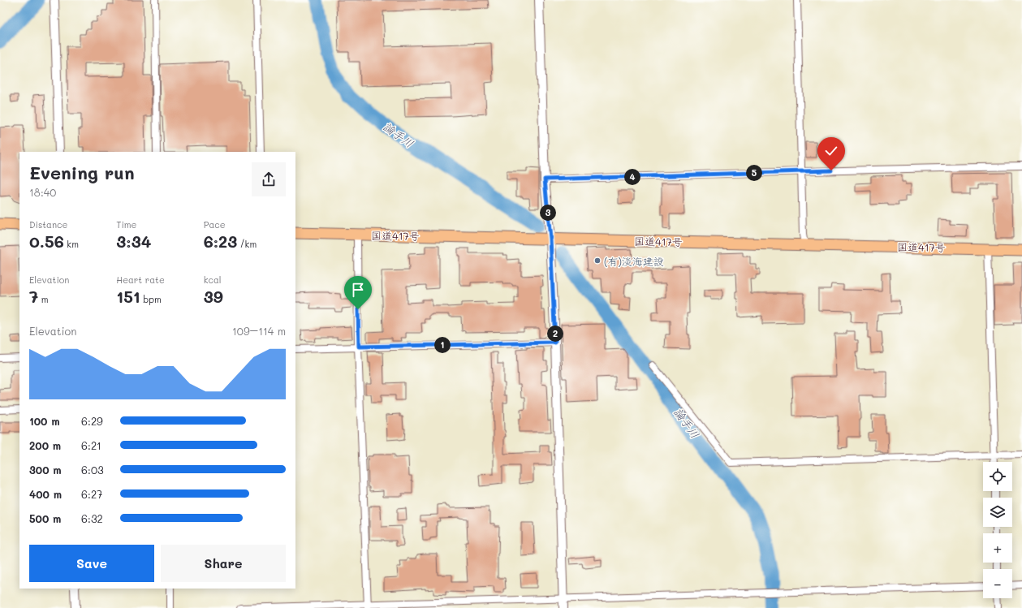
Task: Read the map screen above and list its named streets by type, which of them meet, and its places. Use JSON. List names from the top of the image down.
{
  "streets": {
    "highway": ["国道417号"]
  },
  "water": ["論手川"],
  "places": ["(有)淡海建設"],
  "page": {
    "heading": ["Evening run", "18:40"],
    "pins": [
      "5",
      "4",
      "3",
      "2",
      "1"
    ],
    "stats": [
      ["Distance", "0.56 km"],
      ["Time", "3:34"],
      ["Pace", "6:23 /km"],
      ["Elevation", "7 m"],
      ["Heart rate", "151 bpm"],
      ["kcal", "39"]
    ],
    "chart": ["Elevation", "109–114 m"],
    "list": [
      {
        "name": "100 m",
        "note": "6:29"
      },
      {
        "name": "200 m",
        "note": "6:21"
      },
      {
        "name": "300 m",
        "note": "6:03"
      },
      {
        "name": "400 m",
        "note": "6:27"
      },
      {
        "name": "500 m",
        "note": "6:32"
      }
    ],
    "map_buttons": ["+", "−"],
    "buttons": ["Save", "Share"]
  }
}
